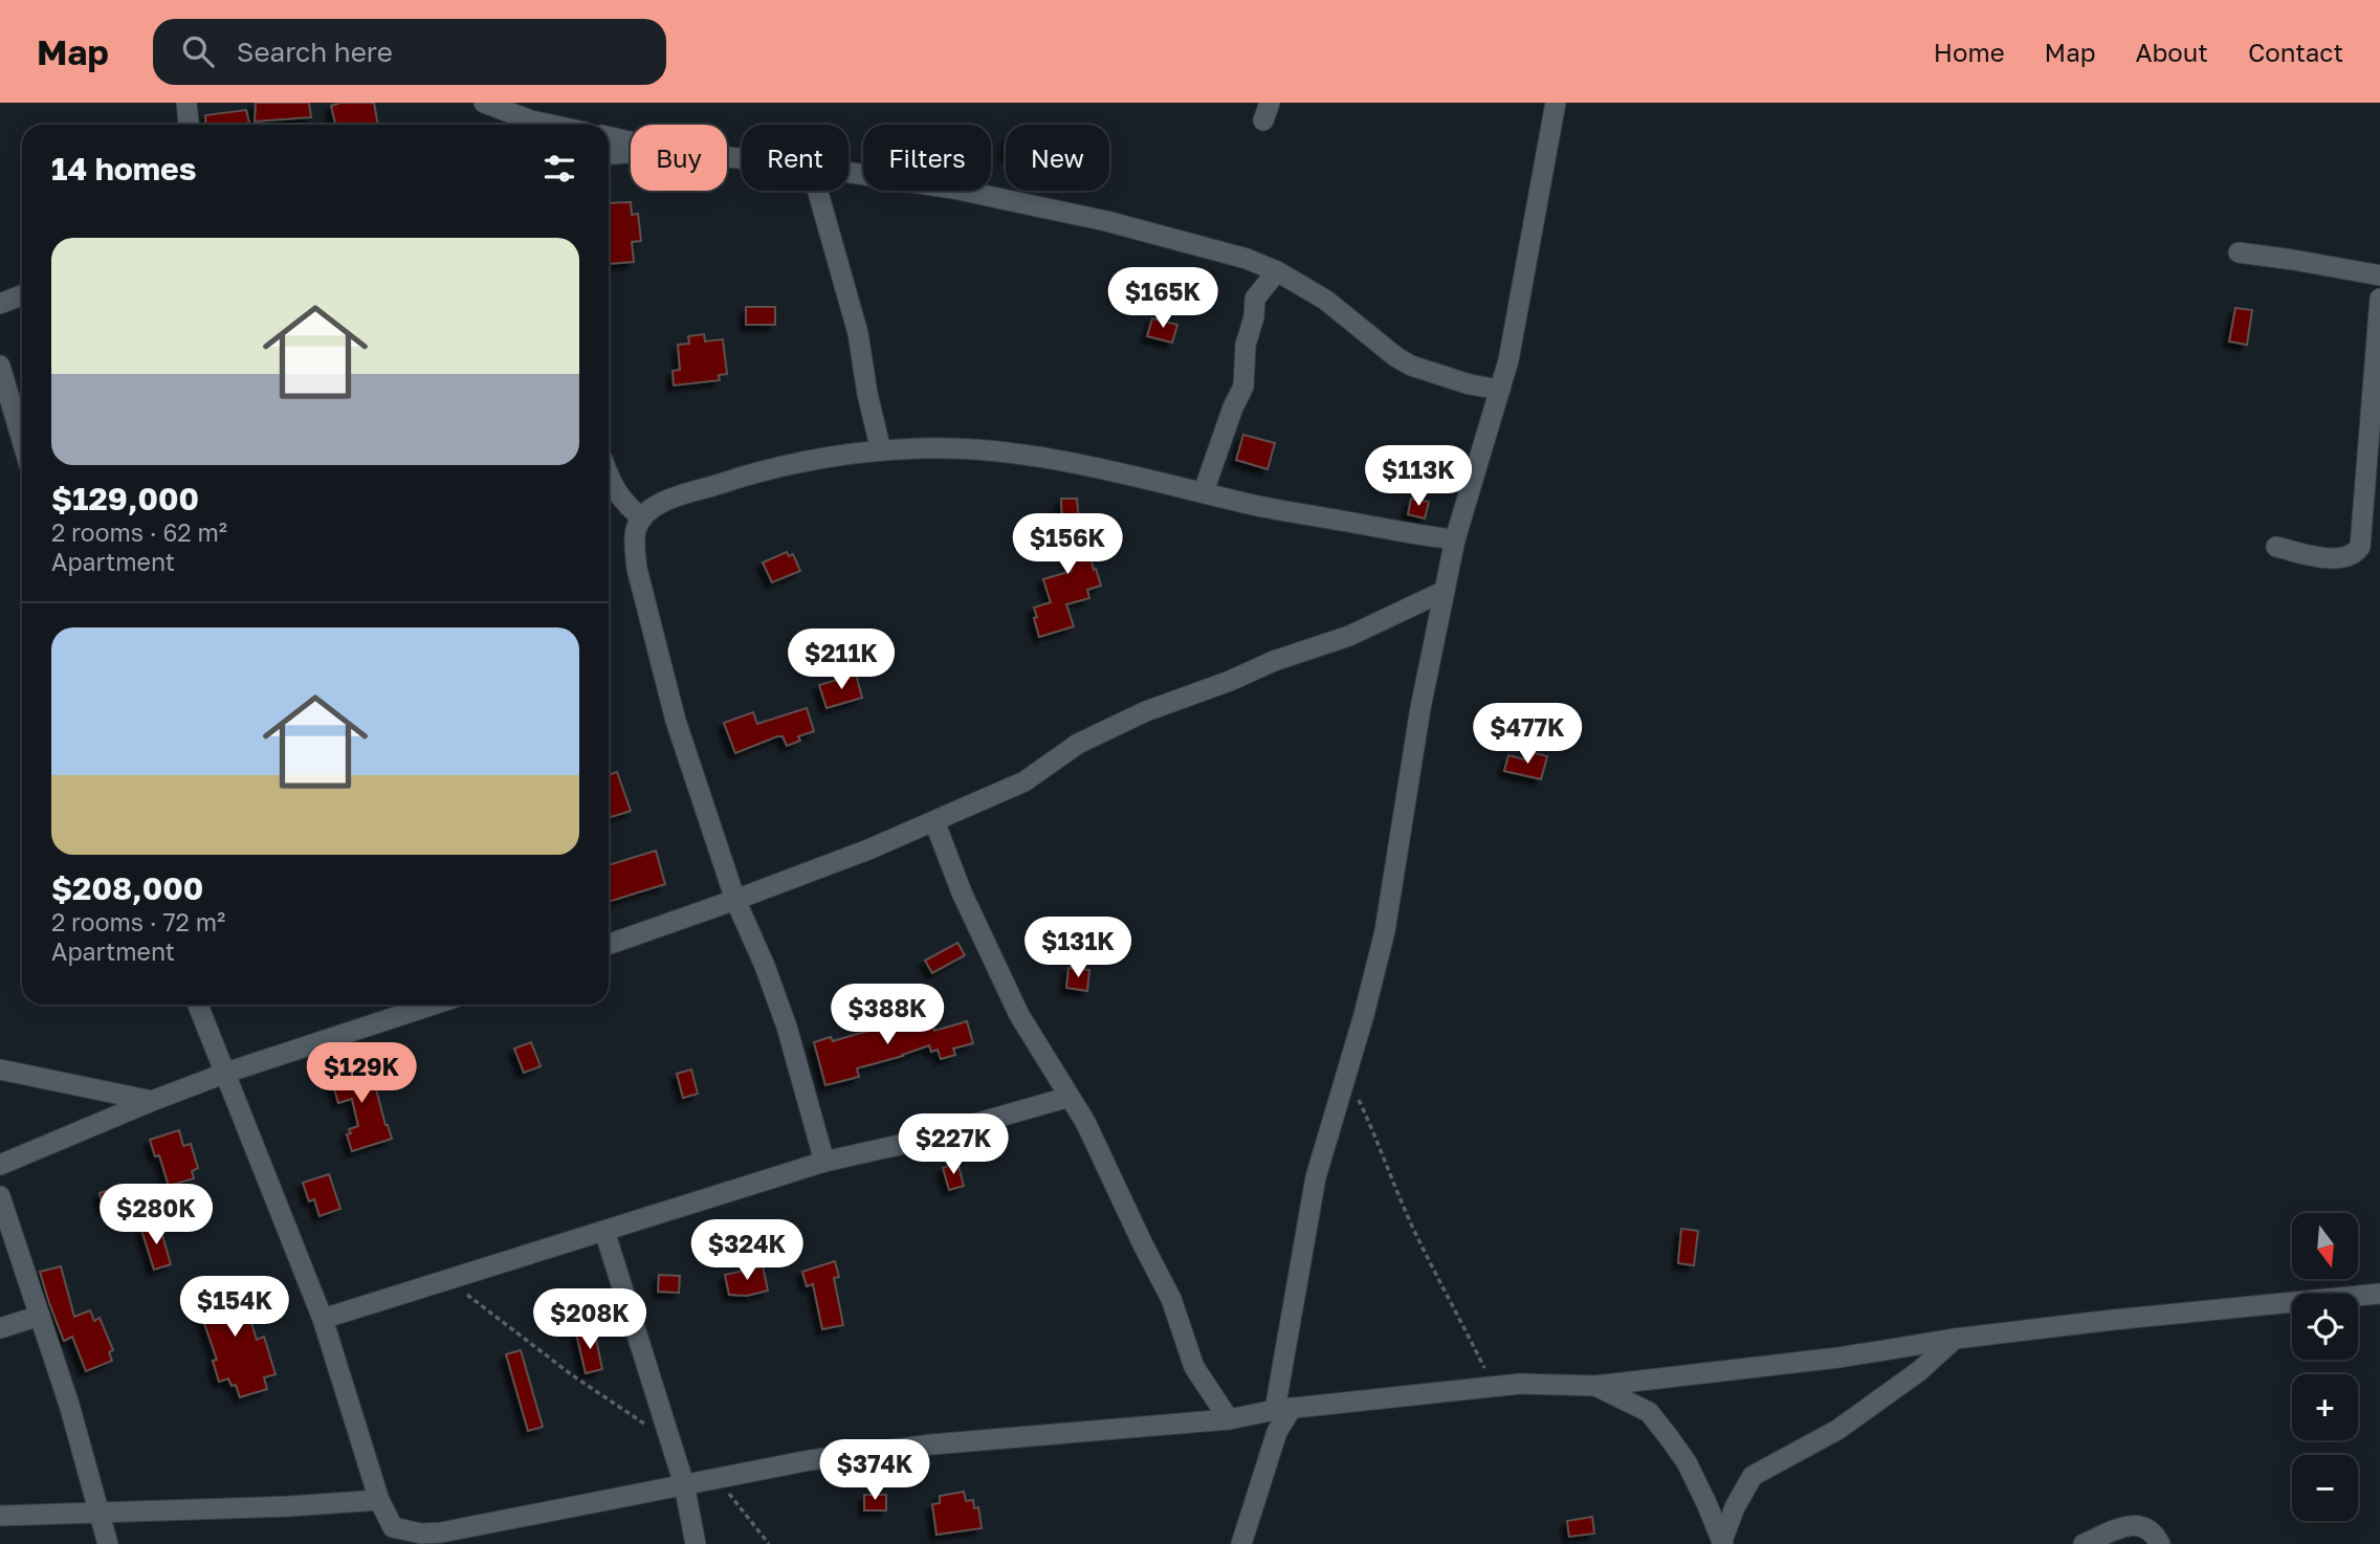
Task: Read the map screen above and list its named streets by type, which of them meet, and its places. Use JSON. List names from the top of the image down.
{
  "north": "bottom",
  "page": {
    "header": "Map",
    "search": "Search here",
    "nav": [
      "Home",
      "Map",
      "About",
      "Contact"
    ],
    "chip": [
      "Buy",
      "Rent",
      "Filters",
      "New"
    ],
    "heading": "14 homes",
    "list": [
      {
        "name": "$129,000",
        "note": "2 rooms · 62 m² · Apartment"
      },
      {
        "name": "$208,000",
        "note": "2 rooms · 72 m² · Apartment"
      }
    ],
    "price": [
      "$165K",
      "$113K",
      "$156K",
      "$211K",
      "$477K",
      "$131K",
      "$388K",
      "$129K",
      "$227K",
      "$280K",
      "$324K",
      "$154K",
      "$208K",
      "$374K"
    ],
    "map_buttons": ["+", "−"]
  }
}
